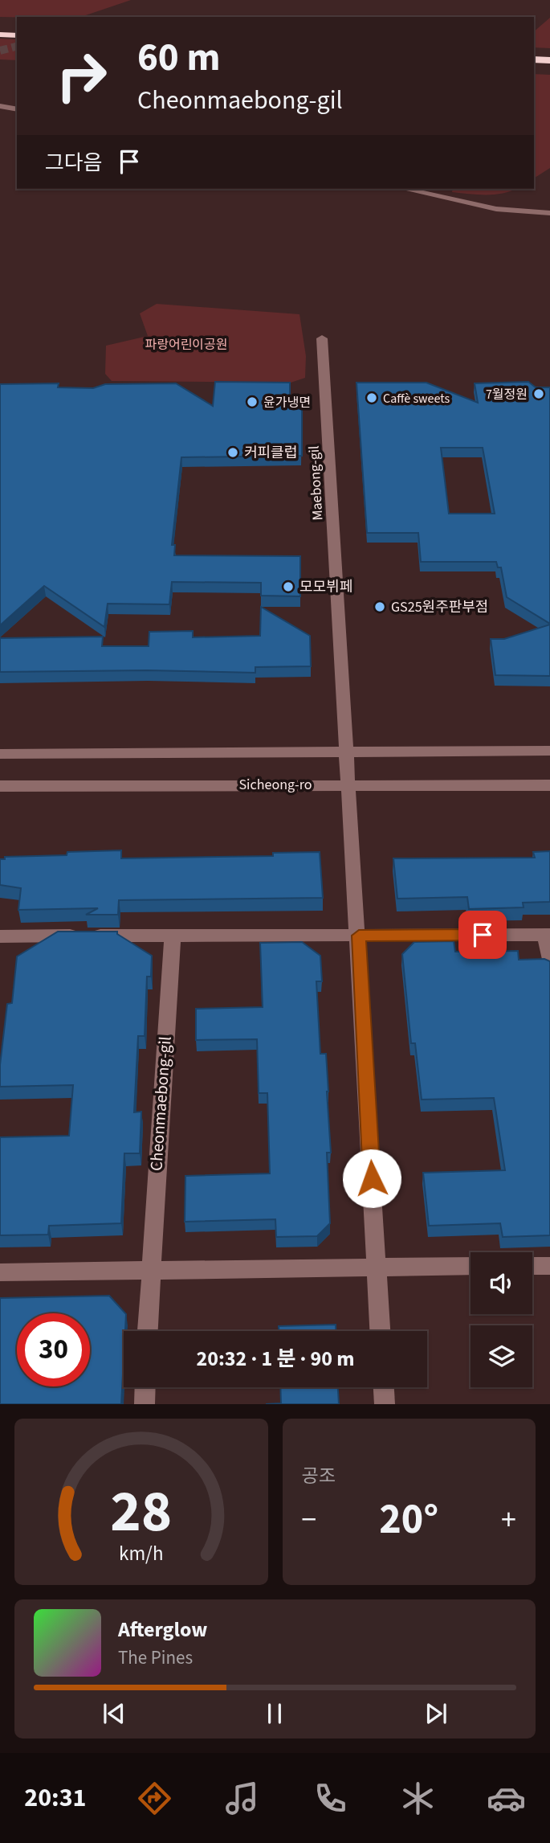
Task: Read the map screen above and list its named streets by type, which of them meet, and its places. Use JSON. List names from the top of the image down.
{
  "streets": {
    "street": ["Maebong-gil", "Sicheong-ro", "Cheonmaebong-gil"]
  },
  "crossings": [
    ["Maebong-gil", "Sicheong-ro"]
  ],
  "parks": ["파랑어린이공원"],
  "places": [
    "7월정원",
    "Caffè sweets",
    "윤가냉면",
    "커피클럽",
    "모모뷔페",
    "GS25원주판부점"
  ],
  "page": {
    "turn": ["60 m", "Cheonmaebong-gil"],
    "then": "그다음",
    "limit": "30",
    "trip": "20:32 · 1 분 · 90 m",
    "tile": "공조",
    "heat": ["−", "20°", "+"],
    "song": ["Afterglow", "The Pines"],
    "tabs": "20:31",
    "gauge": ["28", "km/h"]
  }
}
